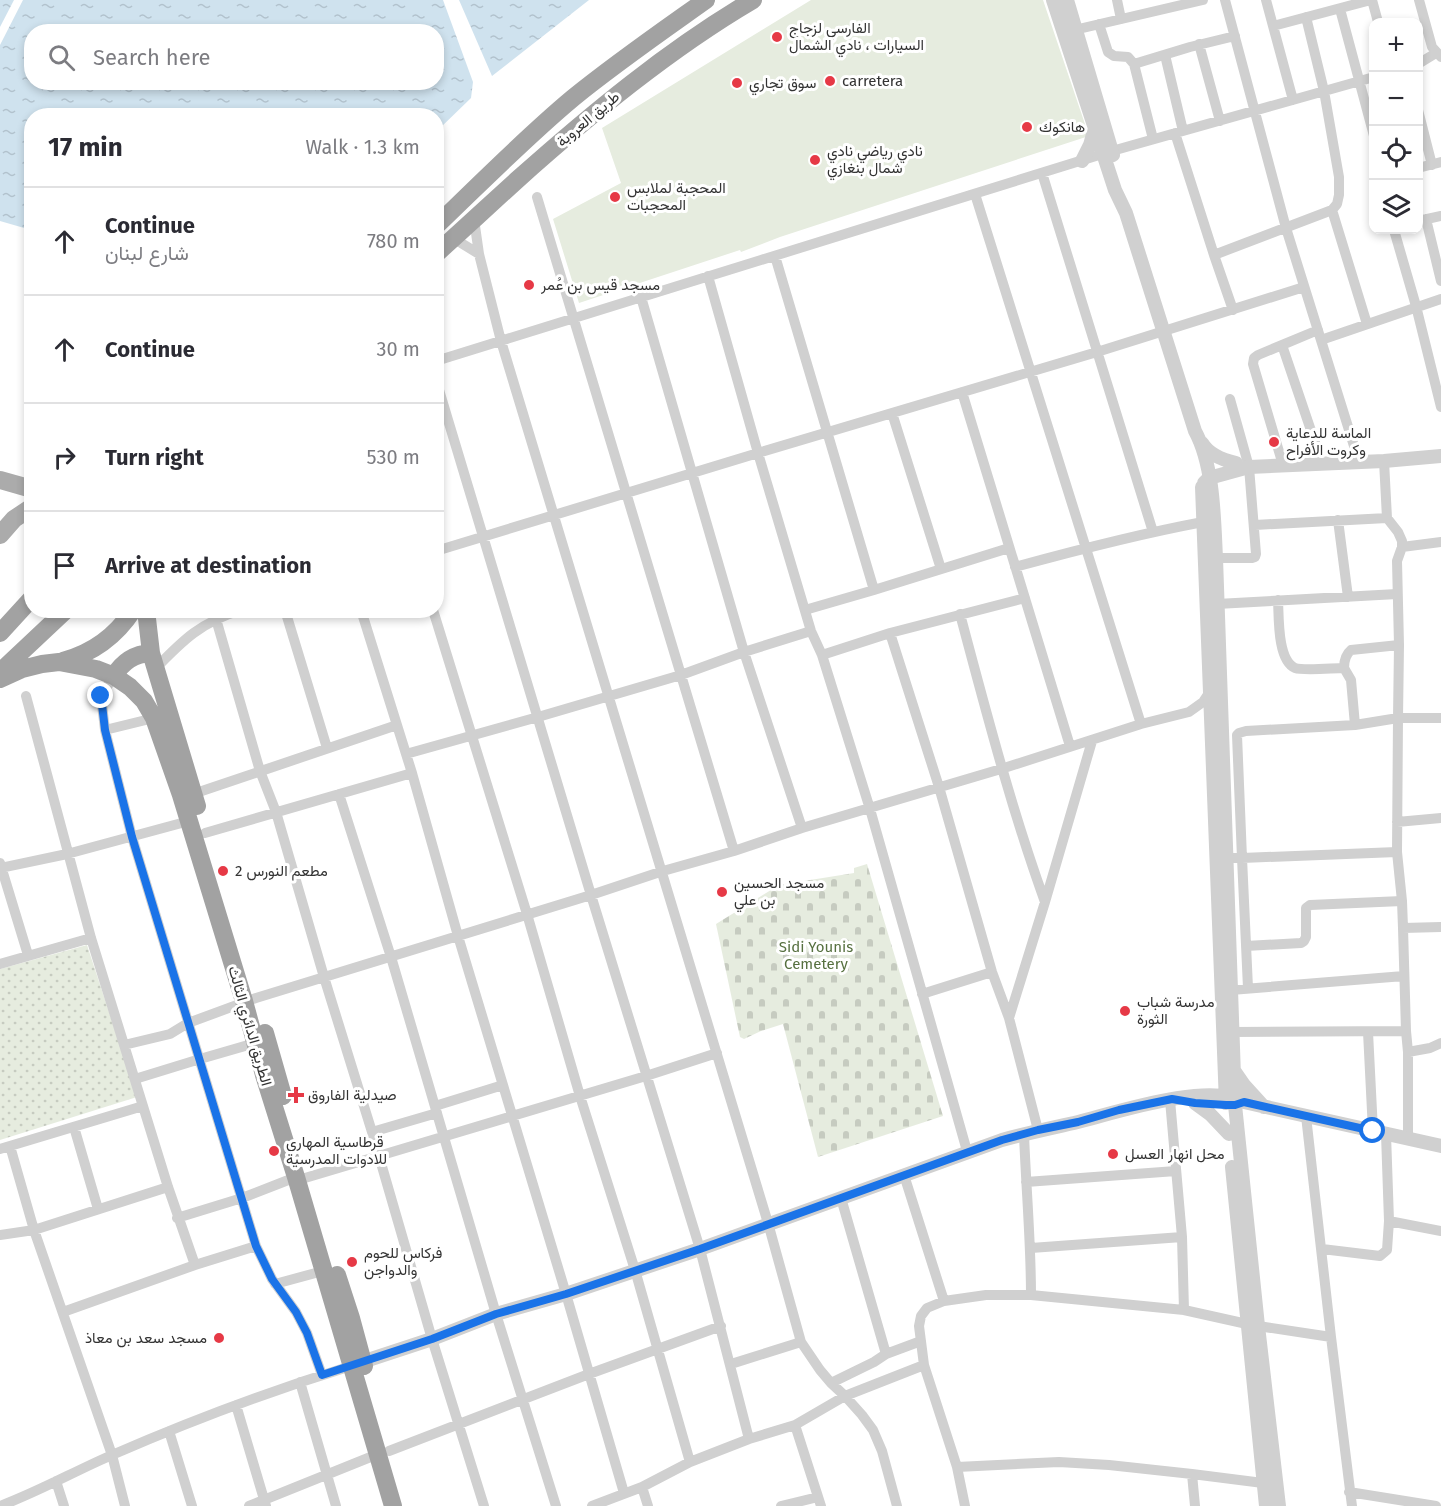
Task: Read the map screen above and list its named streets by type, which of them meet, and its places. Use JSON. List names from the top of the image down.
{
  "streets": {
    "highway": ["طريق العروبة", "الطريق الدائري الثالث"]
  },
  "parks": ["Sidi Younis Cemetery"],
  "places": {
    "other": [
      "الفارسي لزجاج السيارات ، نادي الشمال",
      "carretera",
      "سوق تجاري",
      "هانكوك",
      "نادي رياضي نادي شمال بنغازي",
      "المحجبة لملابس المحجبات",
      "مسجد قيس بن عُمر",
      "الماسة للدعاية وكروت الأفراح",
      "مطعم النورس 2",
      "مسجد الحسين بن علي",
      "مدرسة شباب الثورة",
      "قرطاسية المهاري للادوات المدرسية",
      "محل انهار العسل",
      "فركاس للحوم والدواجن",
      "مسجد سعد بن معاذ"
    ],
    "health": ["صيدلية الفاروق"]
  },
  "page": {
    "map_buttons": ["+", "−"],
    "search": "Search here",
    "heading": ["17 min", "Walk · 1.3 km"],
    "list": [
      ["Continue", "شارع لبنان", "780 m"],
      ["Continue", "30 m"],
      ["Turn right", "530 m"],
      "Arrive at destination"
    ]
  }
}
